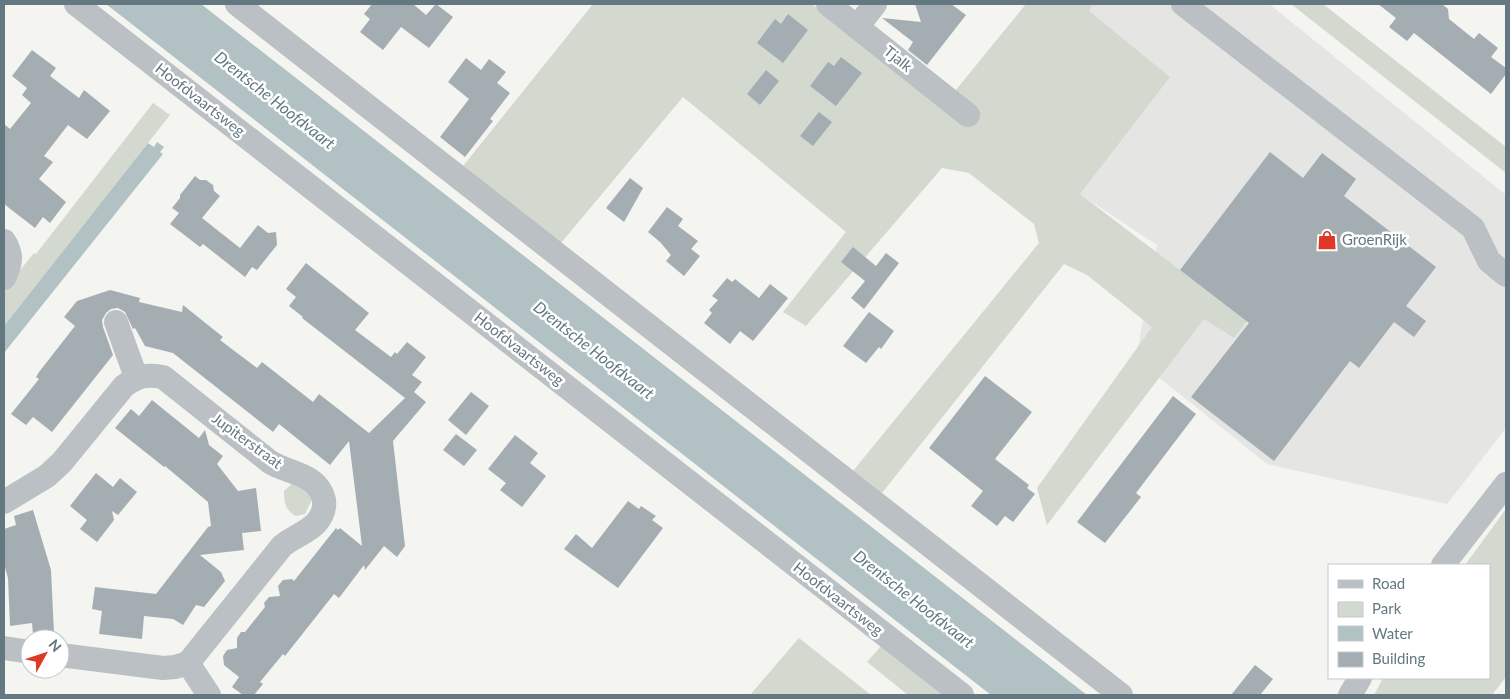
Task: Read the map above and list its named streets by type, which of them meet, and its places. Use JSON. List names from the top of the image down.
{
  "streets": {
    "street": ["Tjalk", "Hoofdvaartsweg", "Jupiterstraat"]
  },
  "water": ["Drentsche Hoofdvaart"],
  "places": {
    "shop": ["GroenRijk"]
  },
  "legend": [
    "Road",
    "Park",
    "Water",
    "Building"
  ],
  "north": "top right"
}
